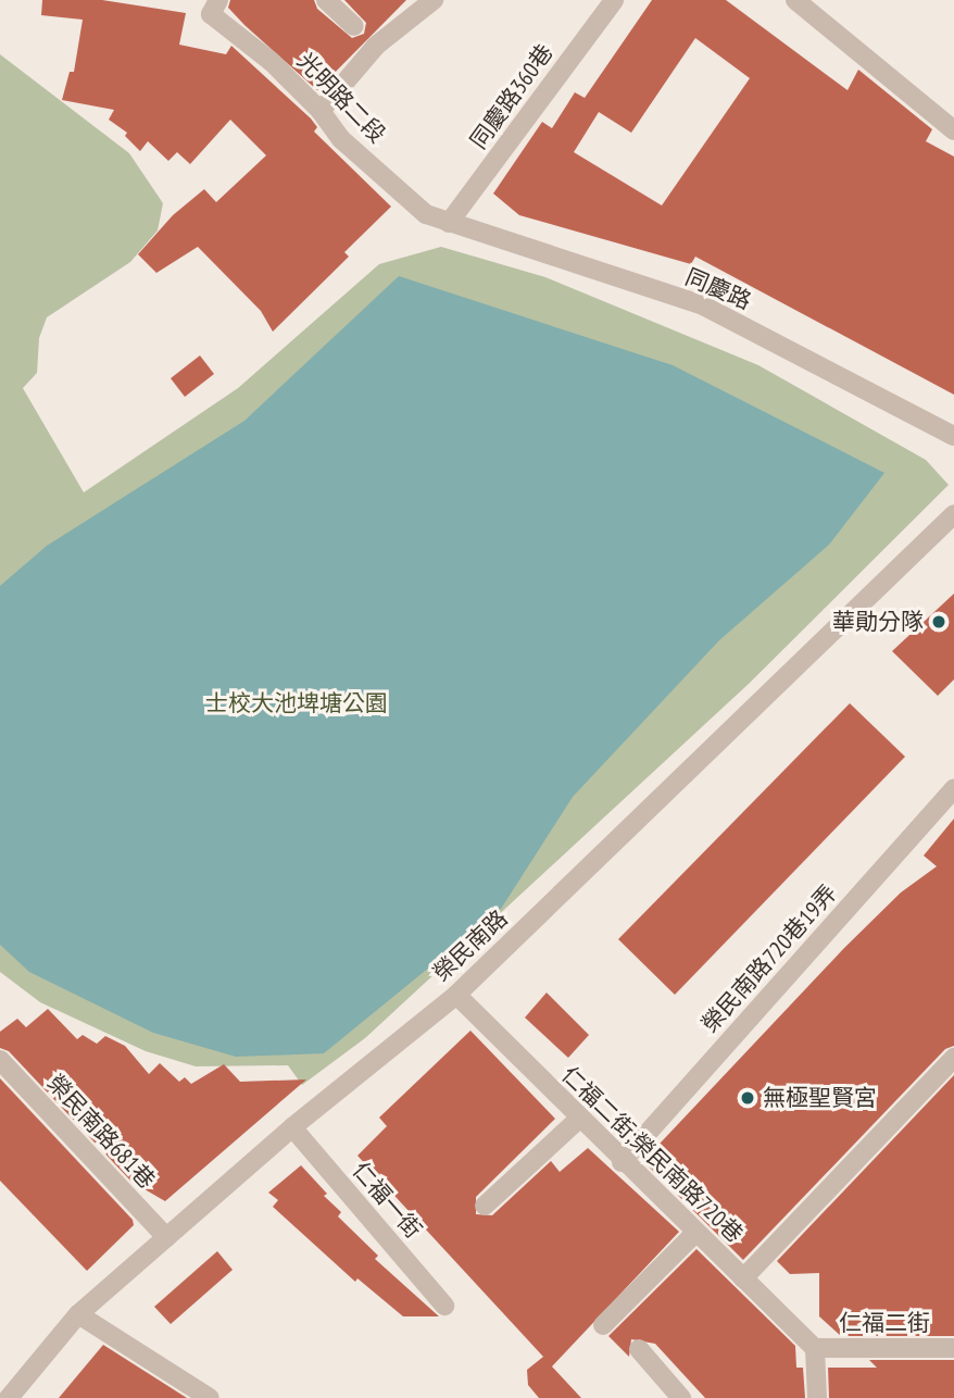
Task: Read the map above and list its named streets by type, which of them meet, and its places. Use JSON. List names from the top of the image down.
{
  "streets": {
    "street": [
      "同慶路360巷",
      "光明路二段",
      "同慶路",
      "榮民南路",
      "榮民南路720巷19弄",
      "榮民南路681巷",
      "仁福二街;榮民南路720巷",
      "仁福一街",
      "仁福二街"
    ]
  },
  "crossings": [
    ["同慶路360巷", "光明路二段"],
    ["同慶路360巷", "同慶路"],
    ["光明路二段", "同慶路"],
    ["榮民南路", "榮民南路681巷"],
    ["榮民南路", "仁福二街;榮民南路720巷"],
    ["榮民南路", "仁福一街"],
    ["榮民南路720巷19弄", "仁福二街;榮民南路720巷"],
    ["仁福二街;榮民南路720巷", "仁福二街"]
  ],
  "parks": ["士校大池埤塘公園"],
  "places": ["華勛分隊", "無極聖賢宮"]
}
